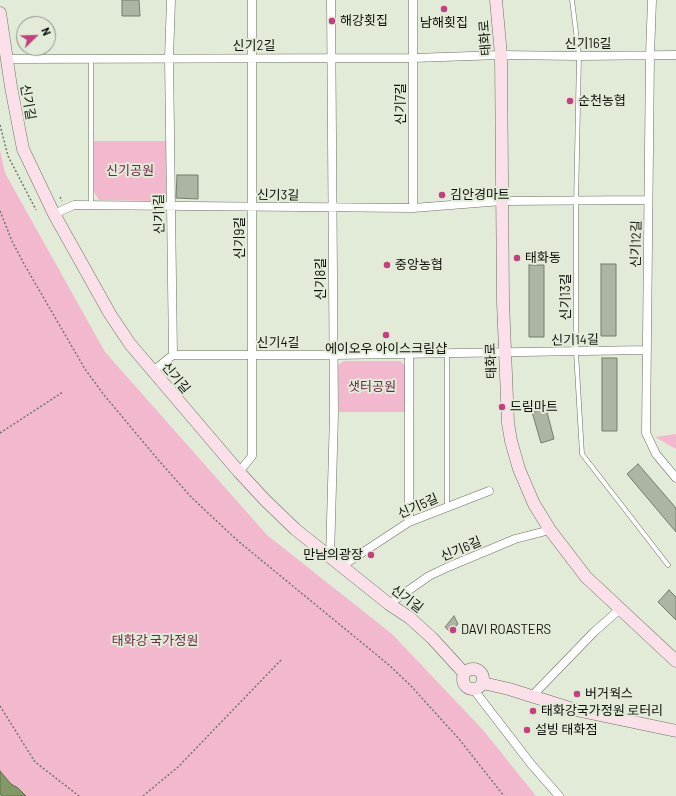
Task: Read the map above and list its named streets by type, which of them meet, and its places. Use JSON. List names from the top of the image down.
{
  "streets": {
    "street": [
      "태화로",
      "신기16길",
      "신기2길",
      "신기길",
      "신기7길",
      "신기3길",
      "신기1길",
      "신기9길",
      "신기12길",
      "신기8길",
      "신기14길",
      "신기4길",
      "신기5길",
      "신기6길"
    ],
    "lane": ["신기13길"]
  },
  "crossings": [
    ["태화로", "신기16길"],
    ["태화로", "신기2길"],
    ["태화로", "신기3길"],
    ["태화로", "신기14길"],
    ["태화로", "신기4길"],
    ["태화로", "신기6길"],
    ["신기16길", "신기2길"],
    ["신기16길", "신기12길"],
    ["신기16길", "신기13길"],
    ["신기2길", "신기길"],
    ["신기2길", "신기7길"],
    ["신기2길", "신기1길"],
    ["신기2길", "신기9길"],
    ["신기2길", "신기8길"],
    ["신기길", "신기3길"],
    ["신기길", "신기9길"],
    ["신기길", "신기8길"],
    ["신기길", "신기5길"],
    ["신기길", "신기6길"],
    ["신기7길", "신기3길"],
    ["신기3길", "신기1길"],
    ["신기3길", "신기9길"],
    ["신기3길", "신기12길"],
    ["신기3길", "신기8길"],
    ["신기3길", "신기13길"],
    ["신기1길", "신기4길"],
    ["신기9길", "신기4길"],
    ["신기12길", "신기14길"],
    ["신기8길", "신기4길"],
    ["신기13길", "신기14길"],
    ["신기14길", "신기4길"]
  ],
  "parks": ["신기공원", "샛터공원", "태화강 국가정원"],
  "places": [
    "남해횟집",
    "해강횟집",
    "순천농협",
    "김안경마트",
    "태화동",
    "중앙농협",
    "에이오우 아이스크림샵",
    "드림마트",
    "만남의광장",
    "DAVI ROASTERS",
    "버거웍스",
    "태화강국가정원 로터리",
    "설빙 태화점"
  ],
  "north": "top right"
}
